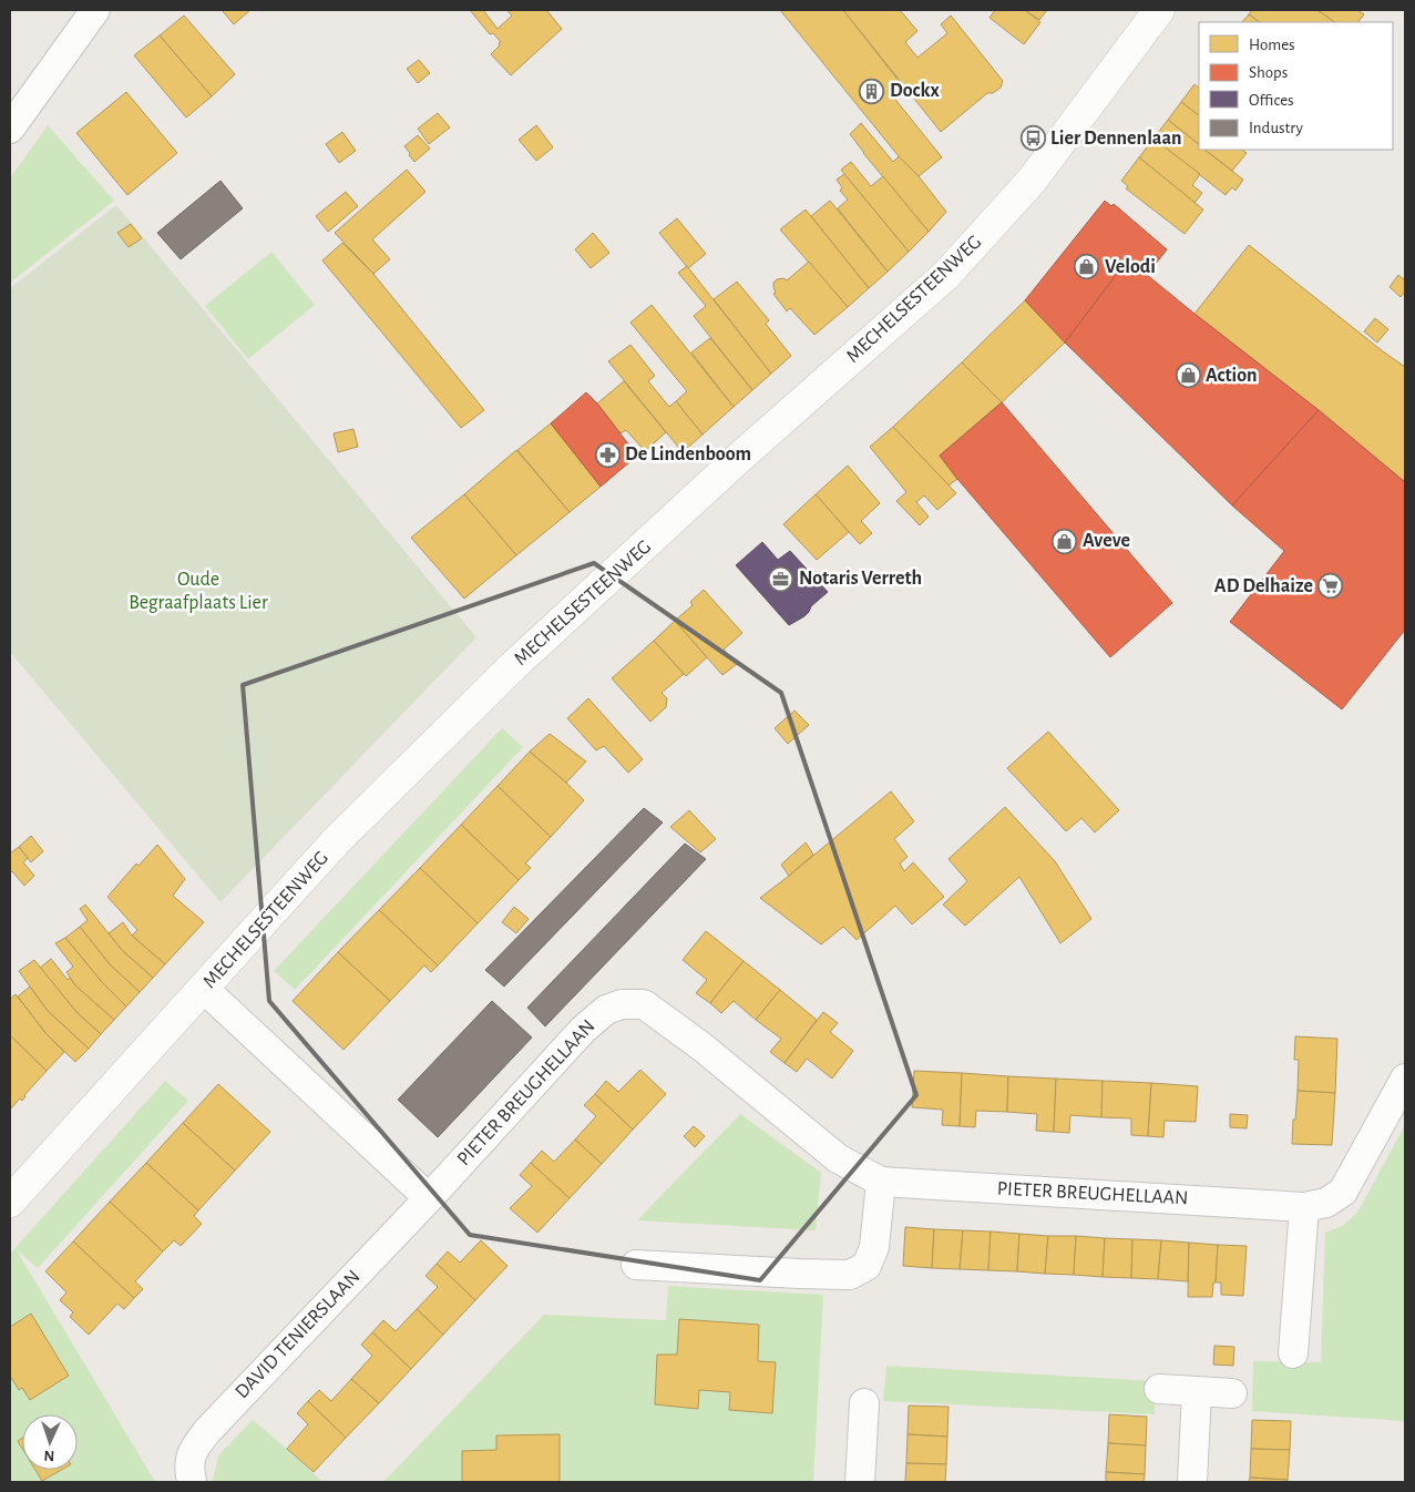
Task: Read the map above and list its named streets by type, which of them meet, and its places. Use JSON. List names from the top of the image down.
{
  "streets": {
    "street": ["MECHELSESTEENWEG", "PIETER BREUGHELLAAN", "DAVID TENIERSLAAN"]
  },
  "crossings": [
    ["PIETER BREUGHELLAAN", "DAVID TENIERSLAAN"]
  ],
  "parks": ["Oude Begraafplaats Lier"],
  "places": {
    "building": ["Dockx"],
    "bus stop": ["Lier Dennenlaan"],
    "shop": ["Velodi", "Action", "Aveve"],
    "pharmacy": ["De Lindenboom"],
    "office": ["Notaris Verreth"],
    "supermarket": ["AD Delhaize"]
  },
  "legend": [
    "Homes",
    "Shops",
    "Offices",
    "Industry"
  ],
  "north": "bottom"
}
